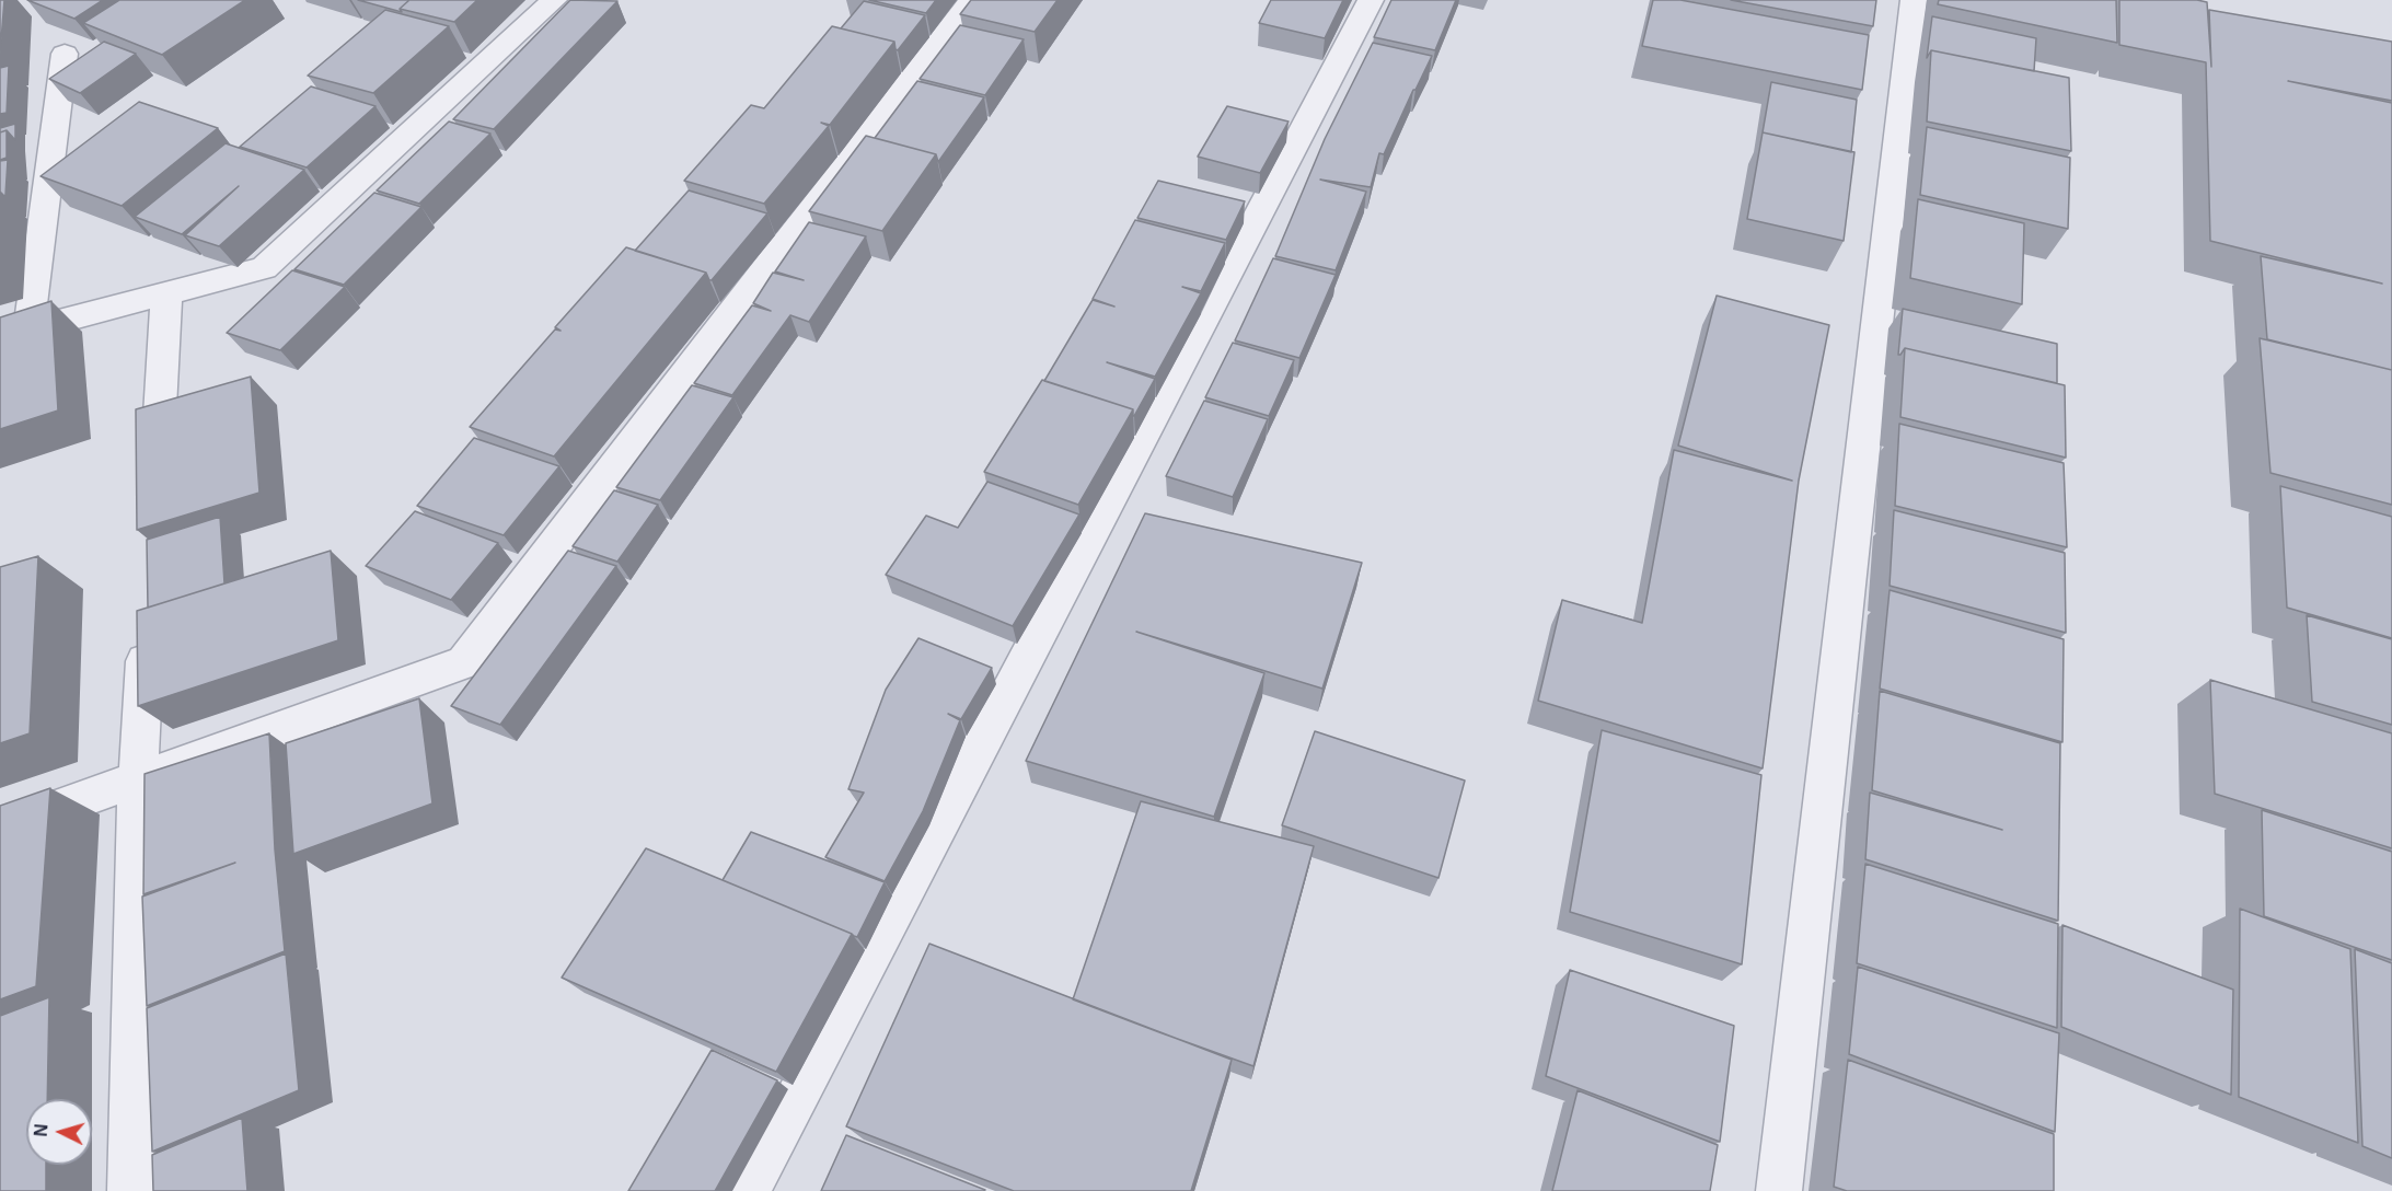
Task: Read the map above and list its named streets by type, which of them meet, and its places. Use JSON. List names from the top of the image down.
{
  "north": "left"
}
